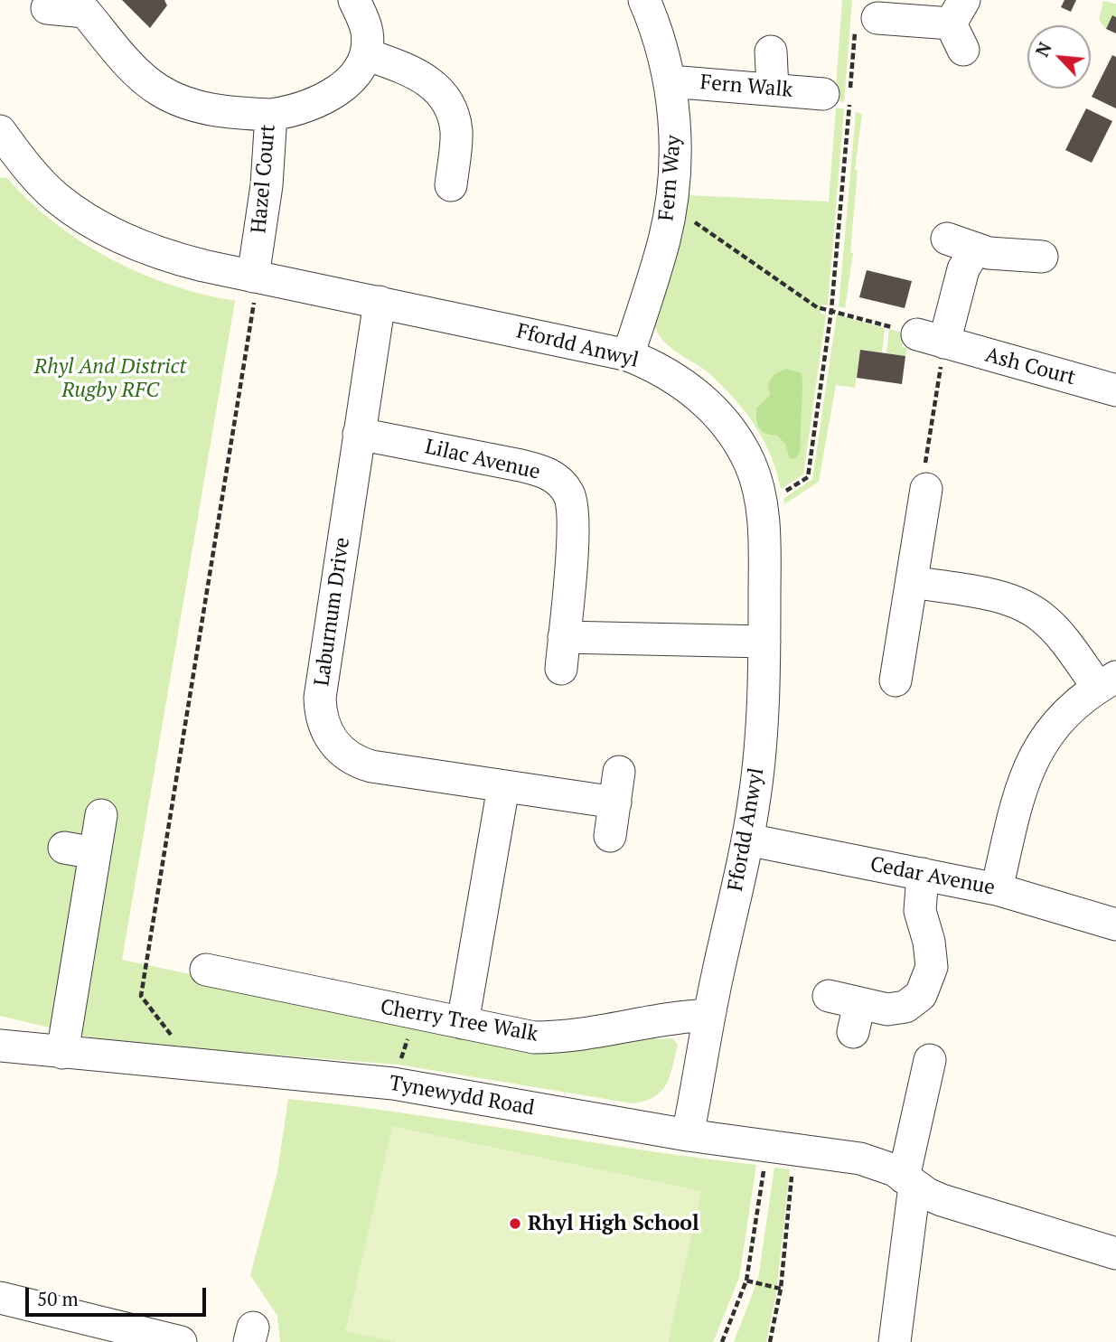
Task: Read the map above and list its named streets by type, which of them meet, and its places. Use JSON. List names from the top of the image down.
{
  "streets": {
    "street": [
      "Fern Walk",
      "Fern Way",
      "Hazel Court",
      "Ffordd Anwyl",
      "Ash Court",
      "Lilac Avenue",
      "Laburnum Drive",
      "Cedar Avenue",
      "Cherry Tree Walk",
      "Tynewydd Road"
    ]
  },
  "crossings": [
    ["Fern Walk", "Fern Way"],
    ["Fern Way", "Ffordd Anwyl"],
    ["Hazel Court", "Ffordd Anwyl"],
    ["Ffordd Anwyl", "Laburnum Drive"],
    ["Ffordd Anwyl", "Cedar Avenue"],
    ["Ffordd Anwyl", "Cherry Tree Walk"],
    ["Ffordd Anwyl", "Tynewydd Road"],
    ["Lilac Avenue", "Laburnum Drive"]
  ],
  "parks": ["Rhyl And District Rugby RFC"],
  "places": ["Rhyl High School"],
  "scale_bar": "50 m",
  "north": "top left"
}
